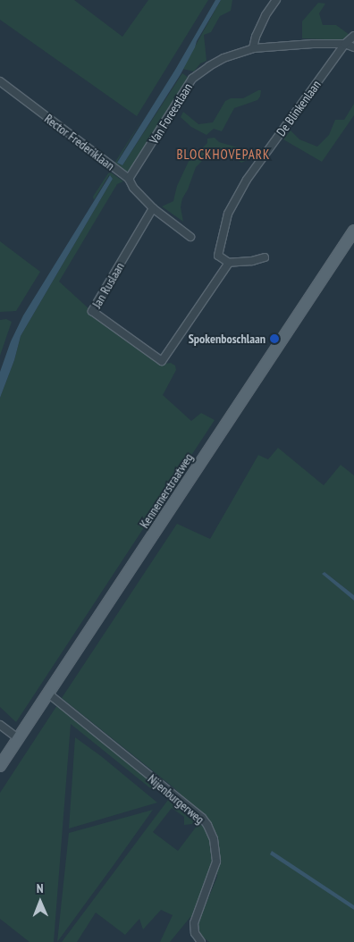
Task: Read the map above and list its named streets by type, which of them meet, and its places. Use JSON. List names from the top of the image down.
{
  "streets": {
    "main road": ["Kennemerstraatweg"],
    "street": [
      "De Blinkenlaan",
      "Van Foreestlaan",
      "Rector Frederiklaan",
      "Jan Ruslaan",
      "Nijenburgerweg"
    ]
  },
  "crossings": [
    ["De Blinkenlaan", "Van Foreestlaan"],
    ["De Blinkenlaan", "Jan Ruslaan"],
    ["Van Foreestlaan", "Rector Frederiklaan"],
    ["Rector Frederiklaan", "Jan Ruslaan"],
    ["Kennemerstraatweg", "Nijenburgerweg"]
  ],
  "districts": ["BLOCKHOVEPARK"],
  "places": ["Spokenboschlaan"],
  "north": "top"
}
